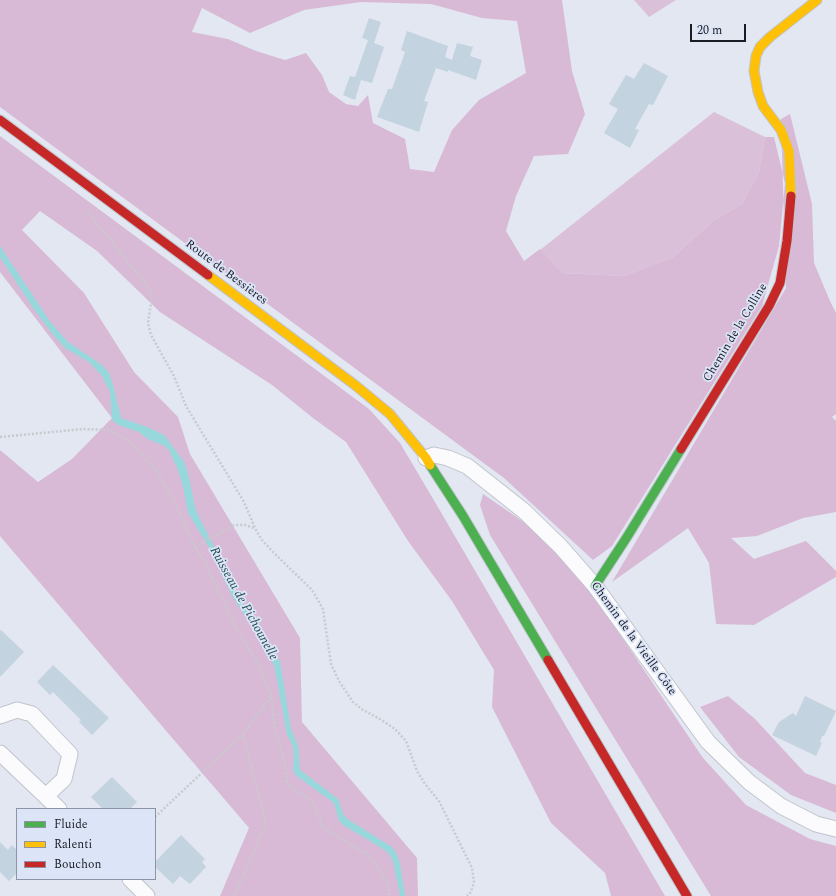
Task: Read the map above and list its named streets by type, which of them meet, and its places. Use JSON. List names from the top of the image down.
{
  "streets": {
    "main road": ["Route de Bessières", "Chemin de la Colline"],
    "street": ["Chemin de la Vieille Côte"]
  },
  "crossings": [
    ["Route de Bessières", "Chemin de la Vieille Côte"],
    ["Chemin de la Colline", "Chemin de la Vieille Côte"]
  ],
  "water": ["Ruisseau de Pichounelle"],
  "legend": ["Fluide", "Ralenti", "Bouchon"],
  "scale_bar": "20 m"
}
